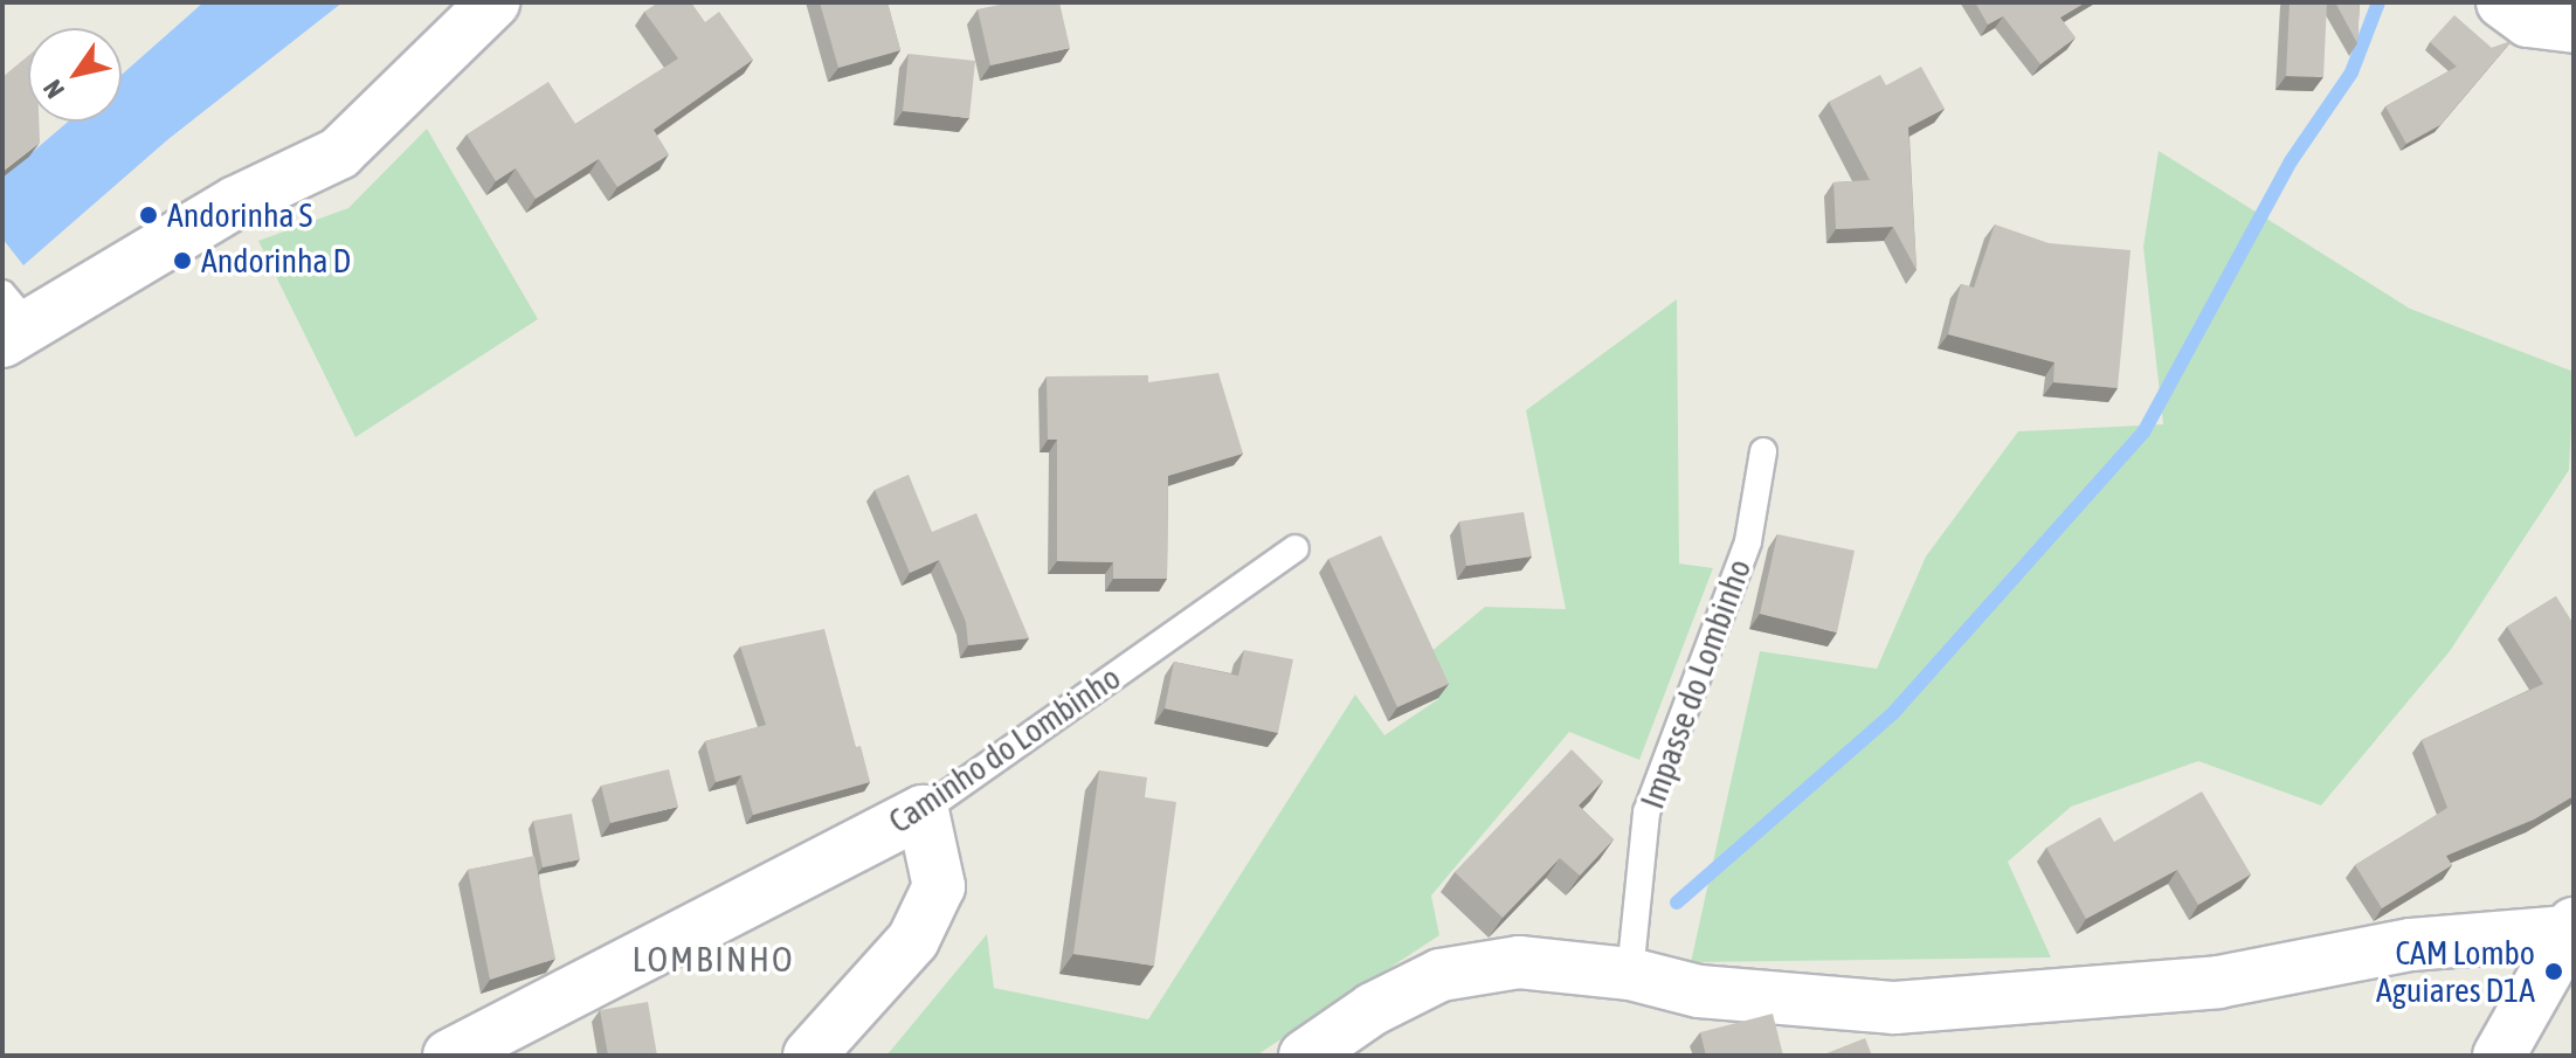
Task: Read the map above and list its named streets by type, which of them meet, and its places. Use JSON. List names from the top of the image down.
{
  "streets": {
    "street": ["Caminho do Lombinho"],
    "lane": ["Impasse do Lombinho"]
  },
  "districts": ["LOMBINHO"],
  "places": ["Andorinha S", "Andorinha D", "CAM Lombo Aguiares D1A"],
  "north": "bottom left"
}
